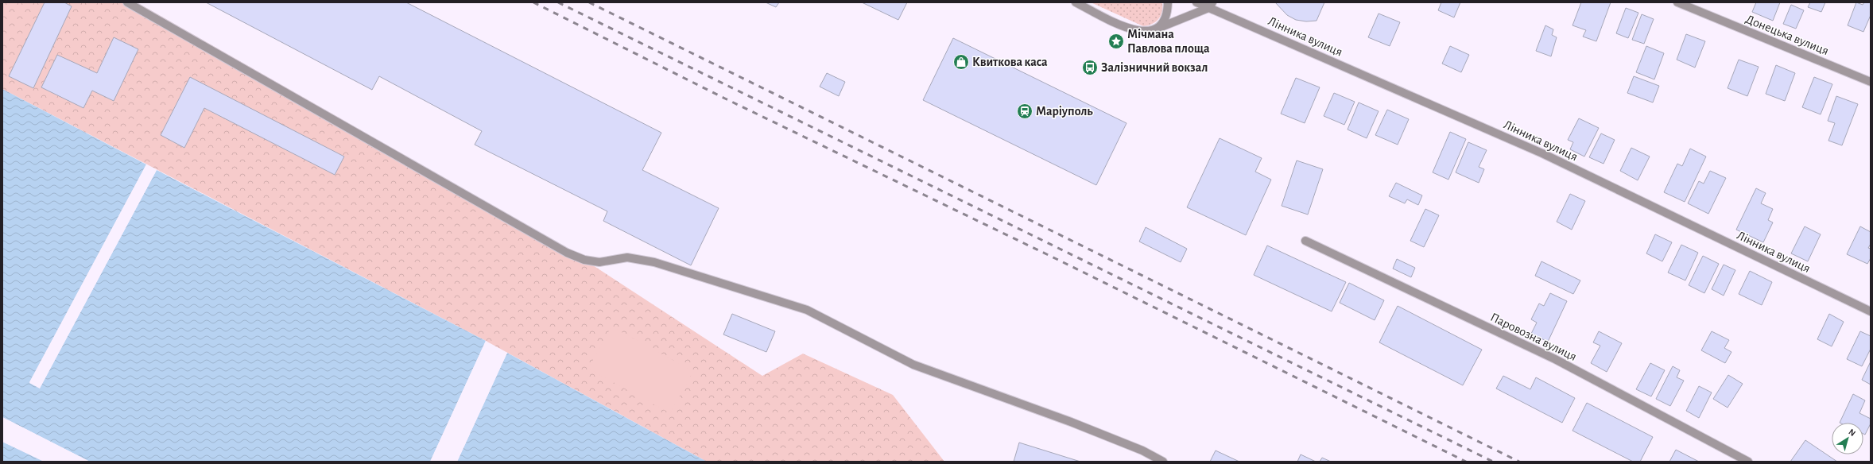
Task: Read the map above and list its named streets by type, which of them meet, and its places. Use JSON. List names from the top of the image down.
{
  "streets": {
    "street": ["Донецька вулиця", "Лінника вулиця", "Паровозна вулиця"]
  },
  "places": {
    "place": ["Мічмана Павлова площа"],
    "shop": ["Квиткова каса"],
    "bus stop": ["Залізничний вокзал"],
    "station": ["Маріуполь"]
  },
  "north": "top right"
}
